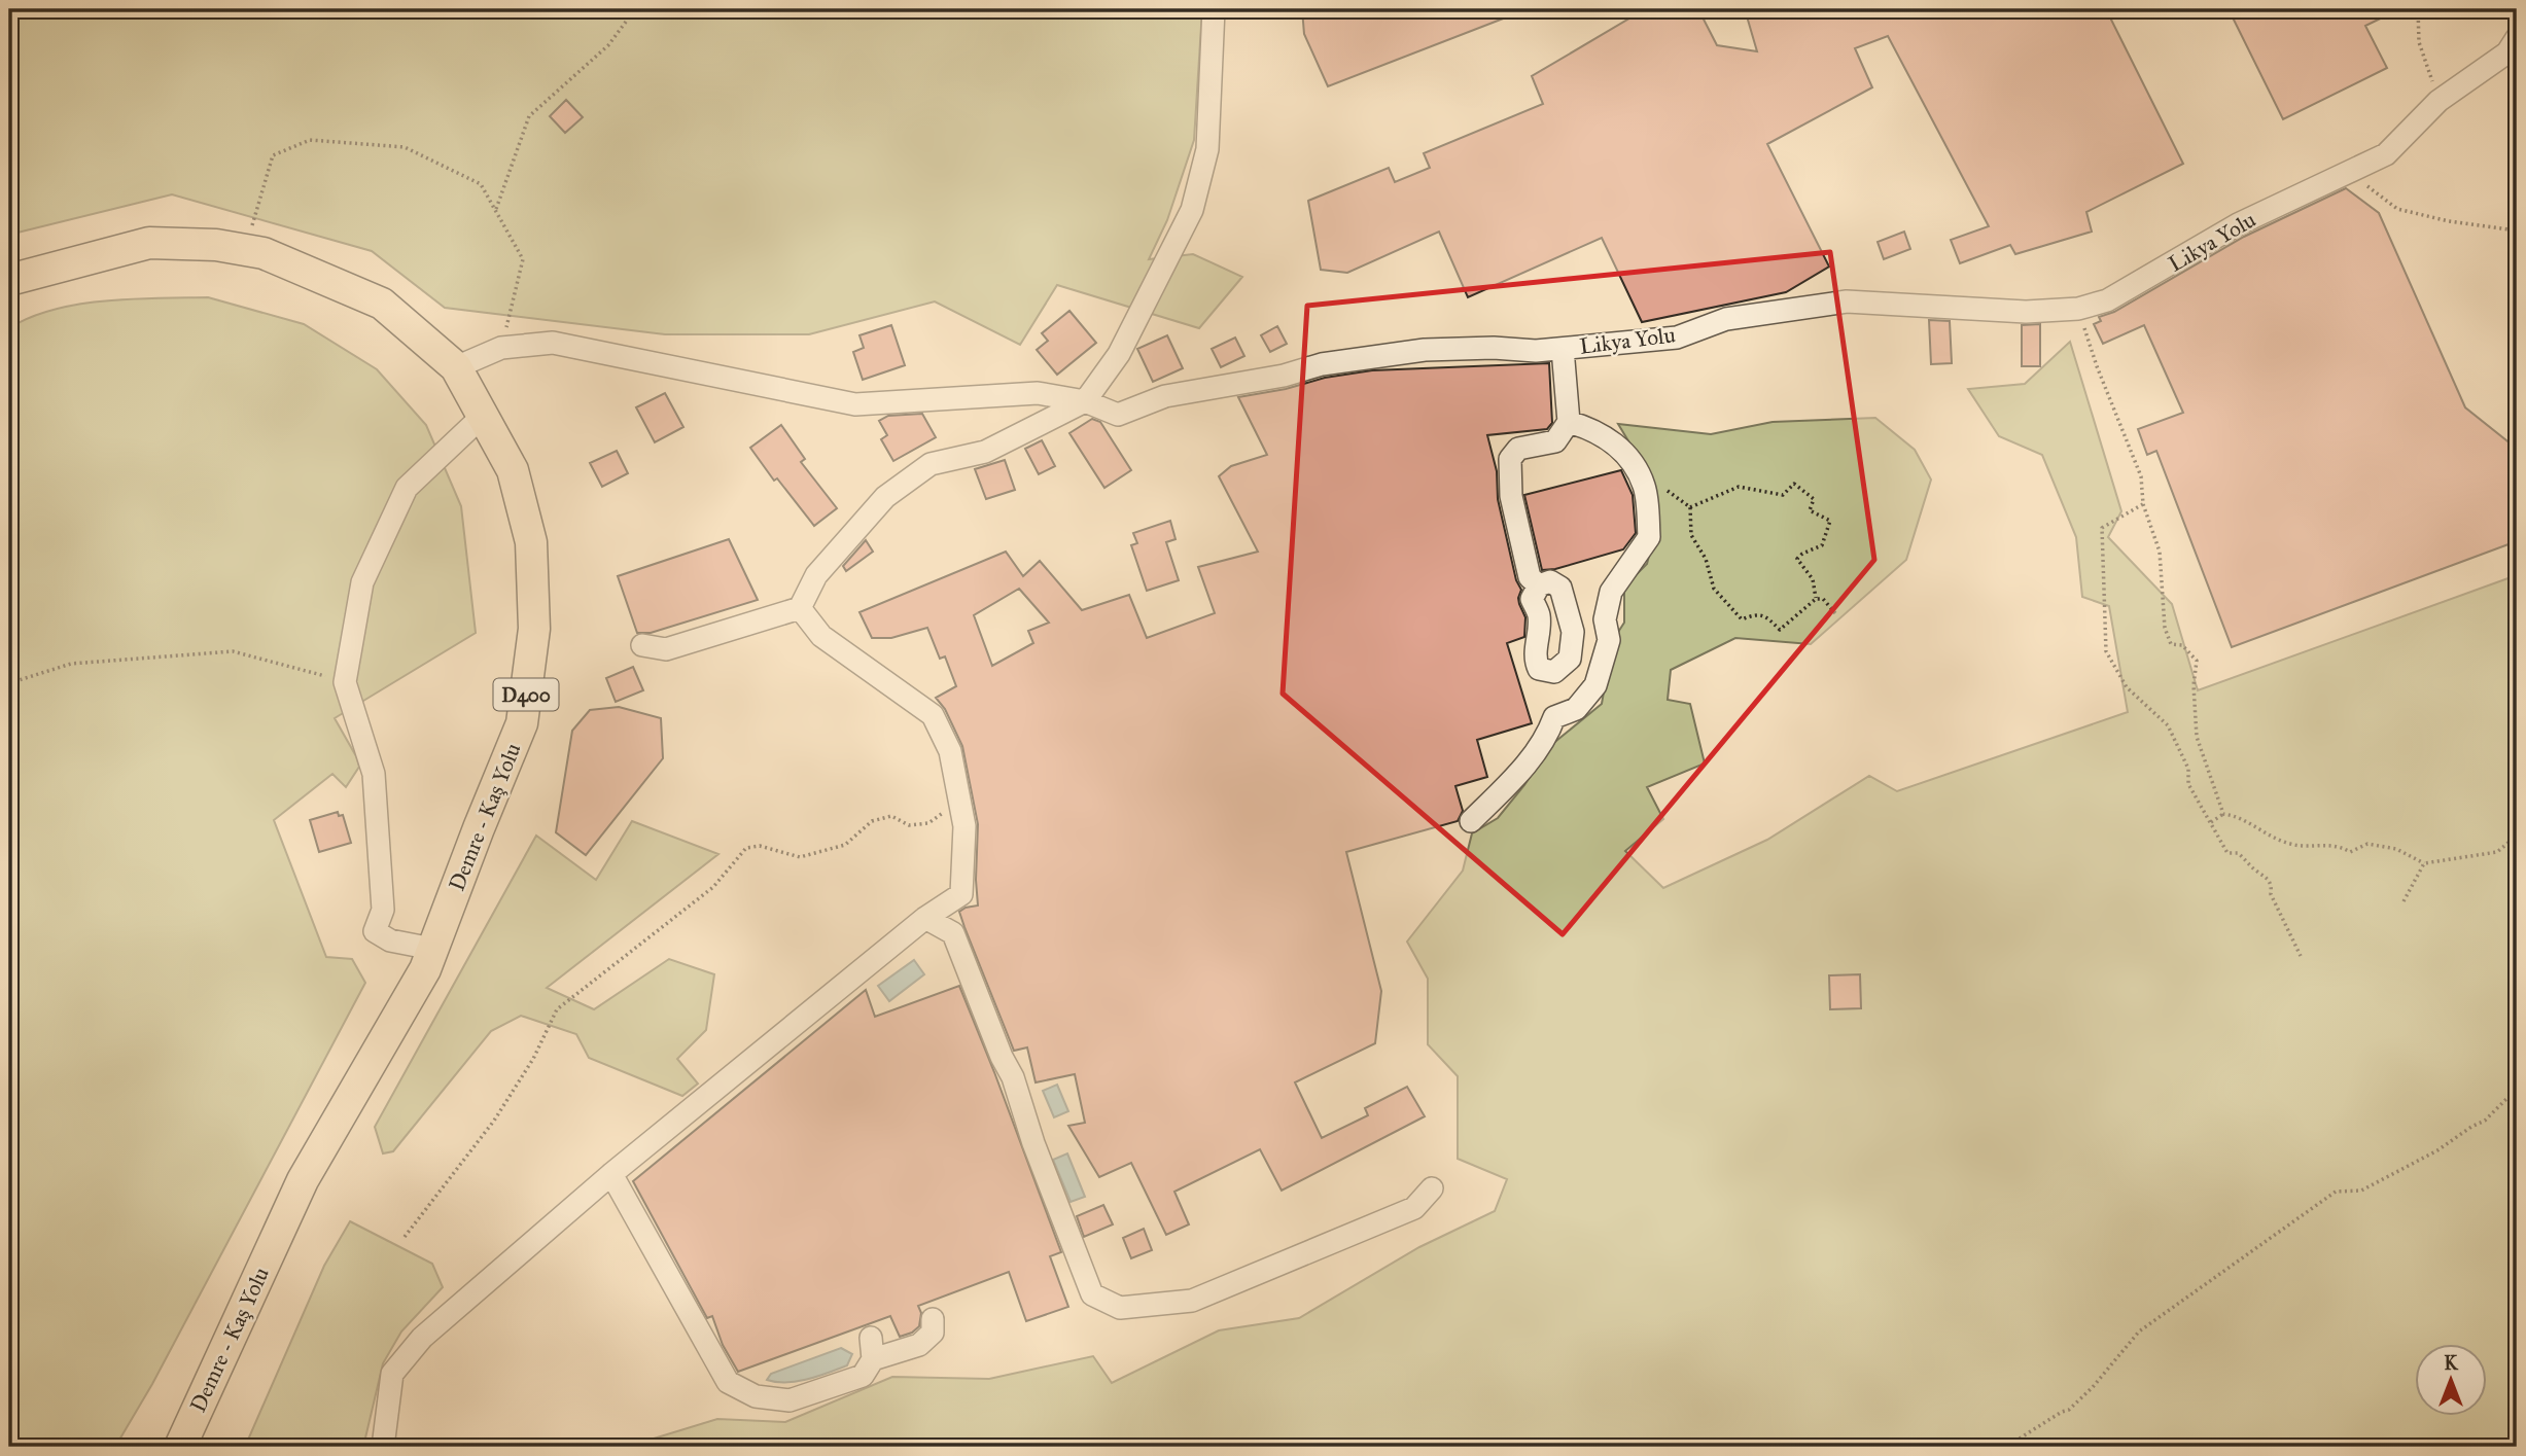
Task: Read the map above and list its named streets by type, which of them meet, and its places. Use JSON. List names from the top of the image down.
{
  "streets": {
    "highway": ["D400", "Demre - Kaş Yolu"],
    "street": ["Likya Yolu"]
  },
  "crossings": [
    ["Likya Yolu", "Demre - Kaş Yolu"]
  ],
  "north": "top"
}
